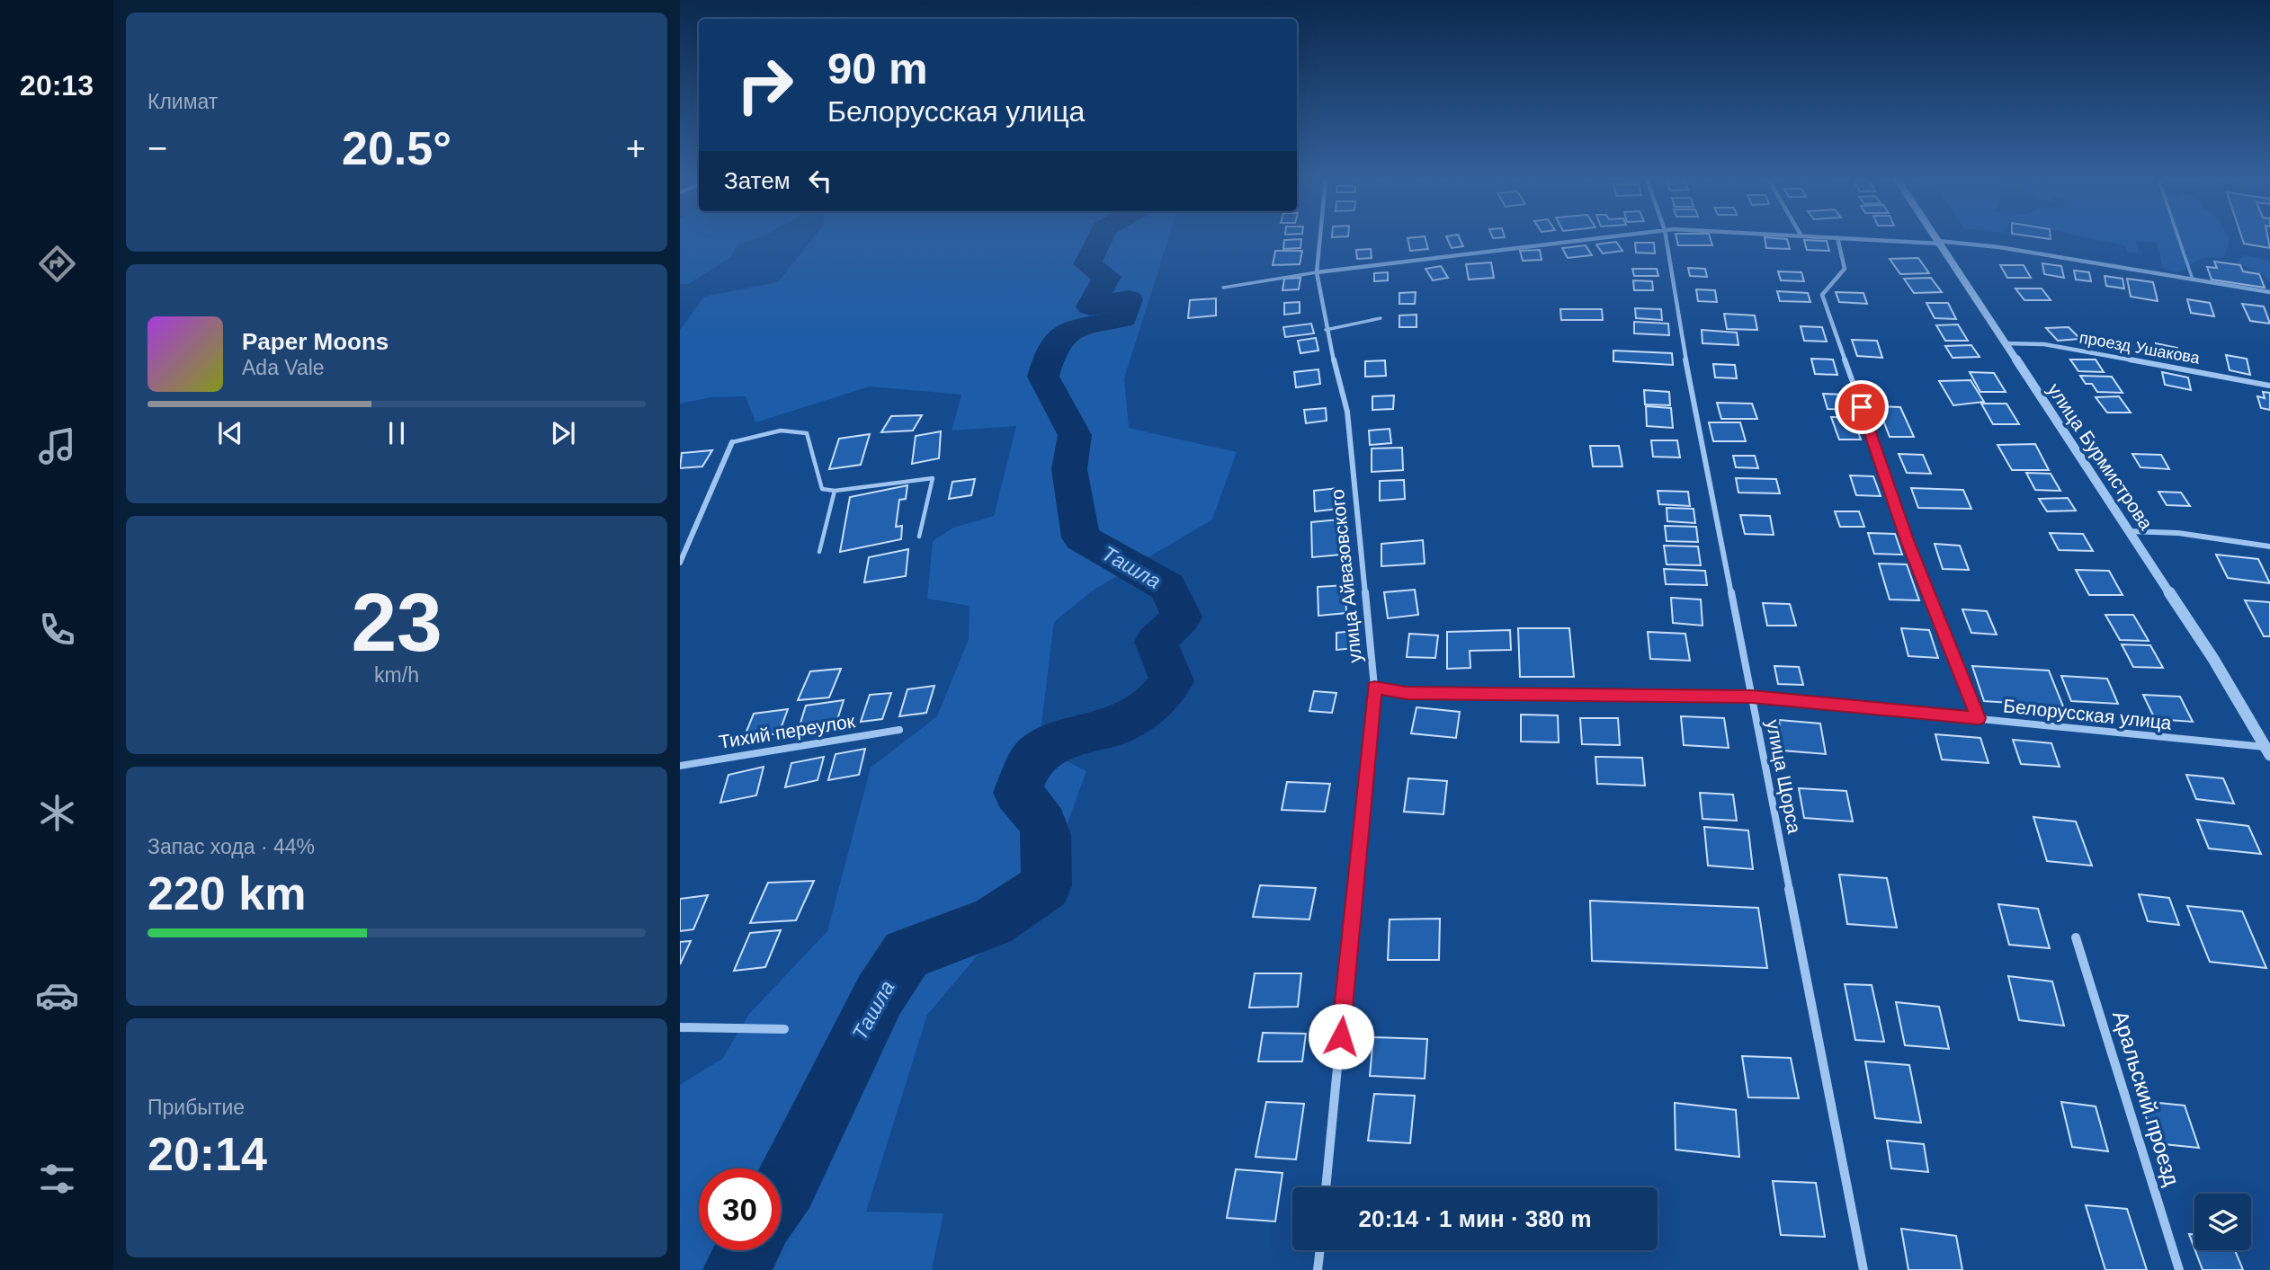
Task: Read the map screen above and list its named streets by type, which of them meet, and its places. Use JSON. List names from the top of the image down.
{
  "streets": {
    "street": [
      "проезд Ушакова",
      "улица Бурмистрова",
      "улица Айвазовского",
      "Белорусская улица",
      "Тихий переулок",
      "улица Щорса",
      "Аральский проезд"
    ]
  },
  "crossings": [
    ["проезд Ушакова", "улица Бурмистрова"],
    ["улица Бурмистрова", "Белорусская улица"],
    ["улица Айвазовского", "Белорусская улица"],
    ["Белорусская улица", "улица Щорса"]
  ],
  "water": ["Ташла"],
  "page": {
    "tabs": "20:13",
    "tile": [
      "Климат",
      ["23", "km/h"],
      ["Запас хода · 44%", "220 km"],
      ["Прибытие", "20:14"]
    ],
    "turn": ["90 m", "Белорусская улица"],
    "heat": ["−", "20.5°", "+"],
    "then": "Затем",
    "song": ["Paper Moons", "Ada Vale"],
    "limit": "30",
    "trip": "20:14 · 1 мин · 380 m"
  }
}
